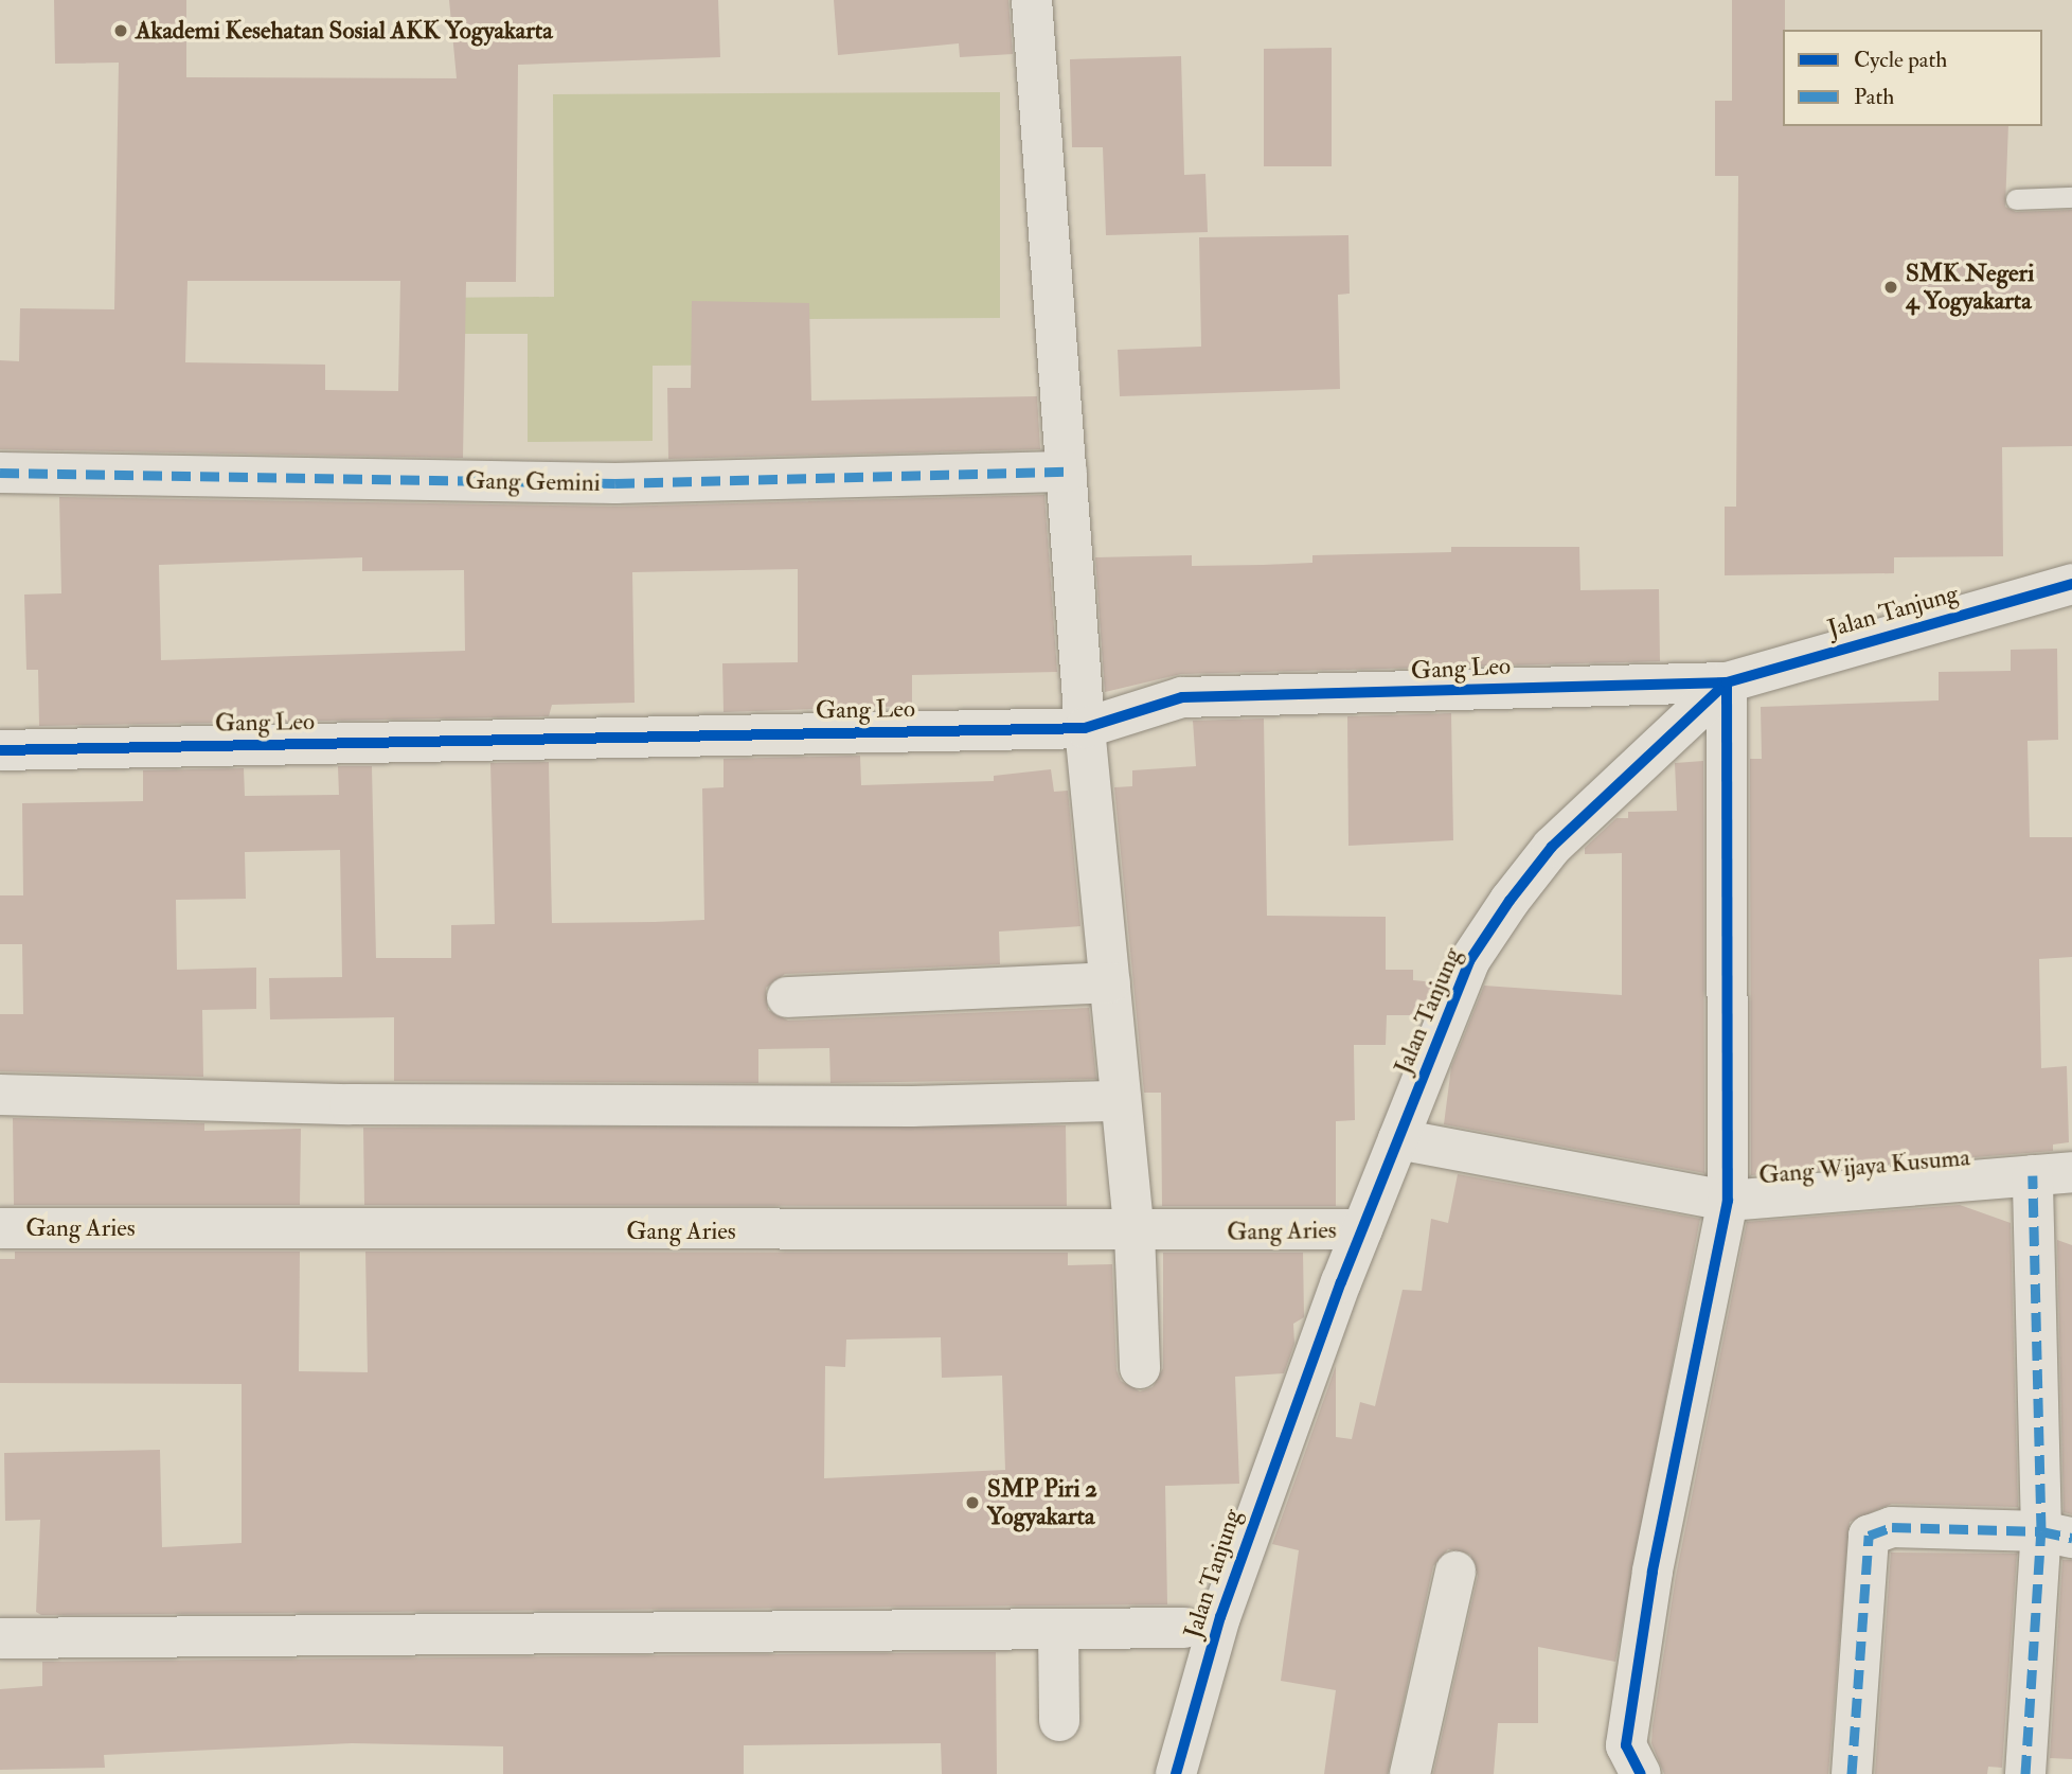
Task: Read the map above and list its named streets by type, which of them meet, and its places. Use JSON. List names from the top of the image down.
{
  "streets": {
    "street": [
      "Gang Gemini",
      "Jalan Tanjung",
      "Gang Leo",
      "Gang Wijaya Kusuma",
      "Gang Aries"
    ]
  },
  "crossings": [
    ["Jalan Tanjung", "Gang Leo"],
    ["Jalan Tanjung", "Gang Wijaya Kusuma"],
    ["Jalan Tanjung", "Gang Aries"]
  ],
  "places": ["Akademi Kesehatan Sosial AKK Yogyakarta", "SMK Negeri 4 Yogyakarta", "SMP Piri 2 Yogyakarta"],
  "legend": ["Cycle path", "Path"]
}
